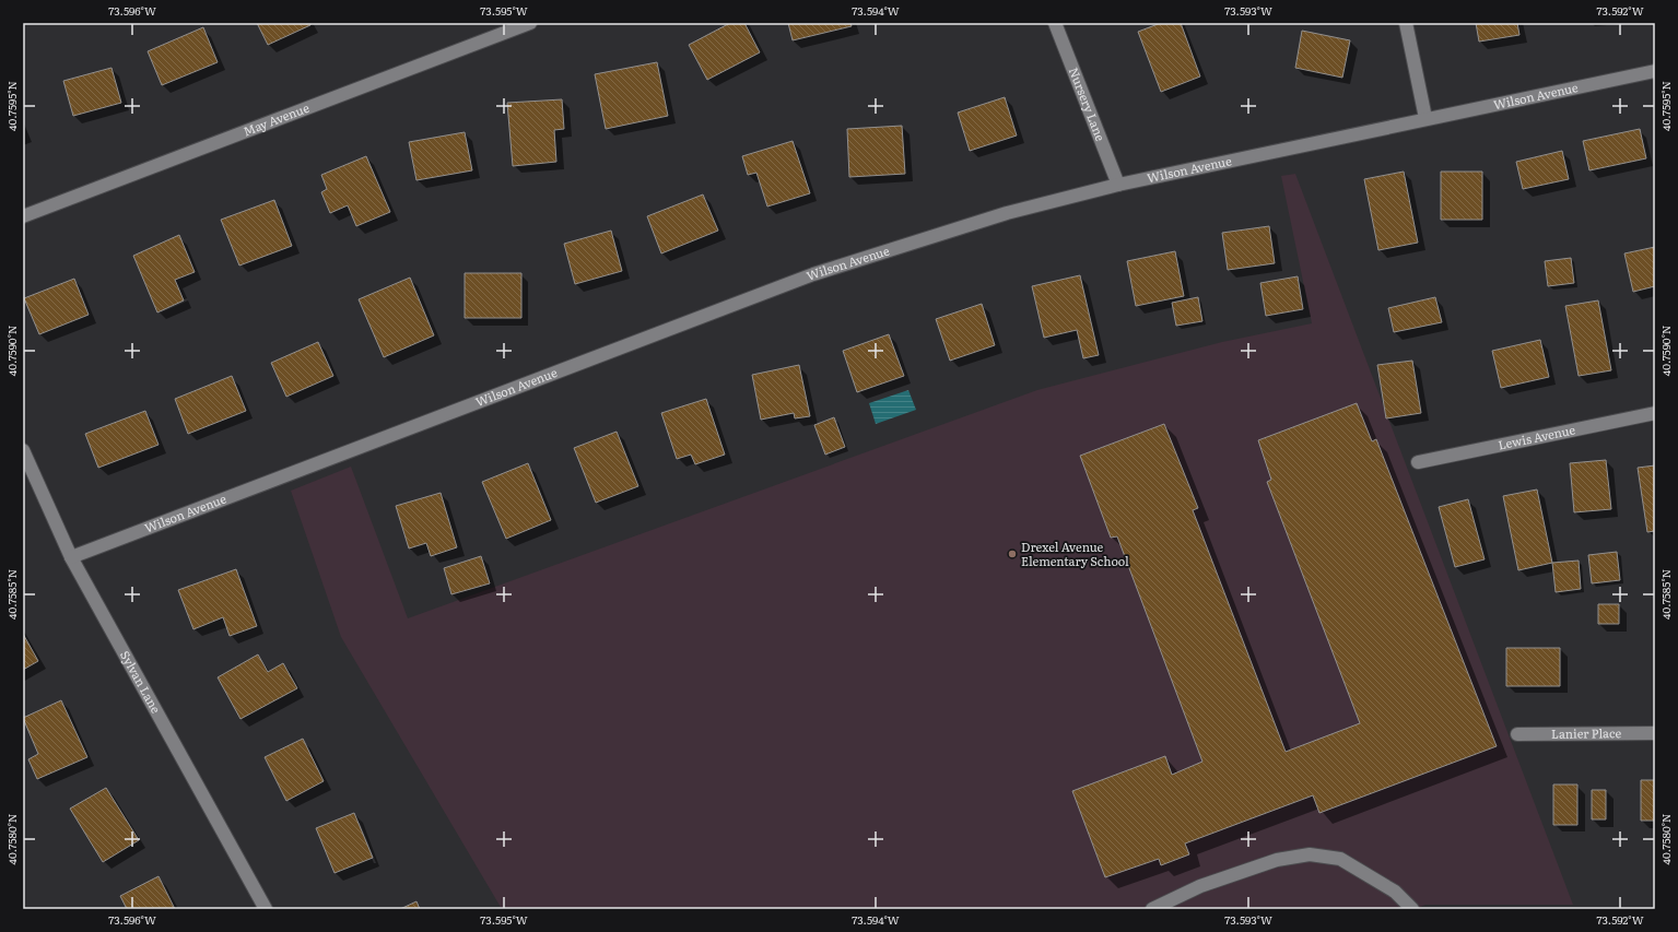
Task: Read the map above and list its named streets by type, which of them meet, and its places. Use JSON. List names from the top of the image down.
{
  "streets": {
    "street": [
      "Wilson Avenue",
      "Nursery Lane",
      "May Avenue",
      "Lewis Avenue",
      "Sylvan Lane",
      "Lanier Place"
    ]
  },
  "crossings": [
    ["Wilson Avenue", "Nursery Lane"],
    ["Wilson Avenue", "Sylvan Lane"]
  ],
  "places": ["Drexel Avenue Elementary School"],
  "coordinates": [
    "73.596°W",
    "73.595°W",
    "73.594°W",
    "73.593°W",
    "73.592°W",
    "40.7595°N",
    "40.7590°N",
    "40.7585°N",
    "40.7580°N"
  ]
}
